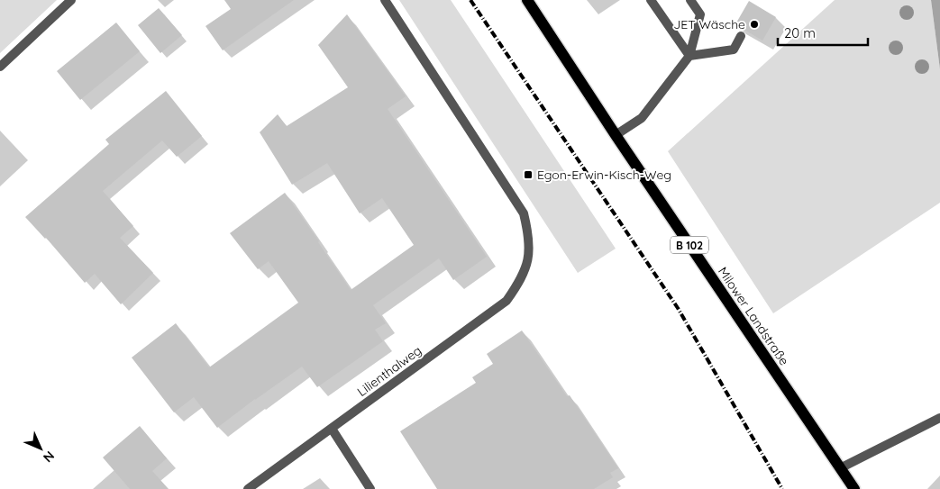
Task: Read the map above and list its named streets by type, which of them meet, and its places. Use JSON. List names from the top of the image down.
{
  "streets": {
    "main road": ["B 102", "Milower Landstraße"],
    "street": ["Lilienthalweg"]
  },
  "places": {
    "other": ["JET Wäsche"],
    "transit": ["Egon-Erwin-Kisch-Weg"]
  },
  "scale_bar": "20 m",
  "north": "bottom right"
}
